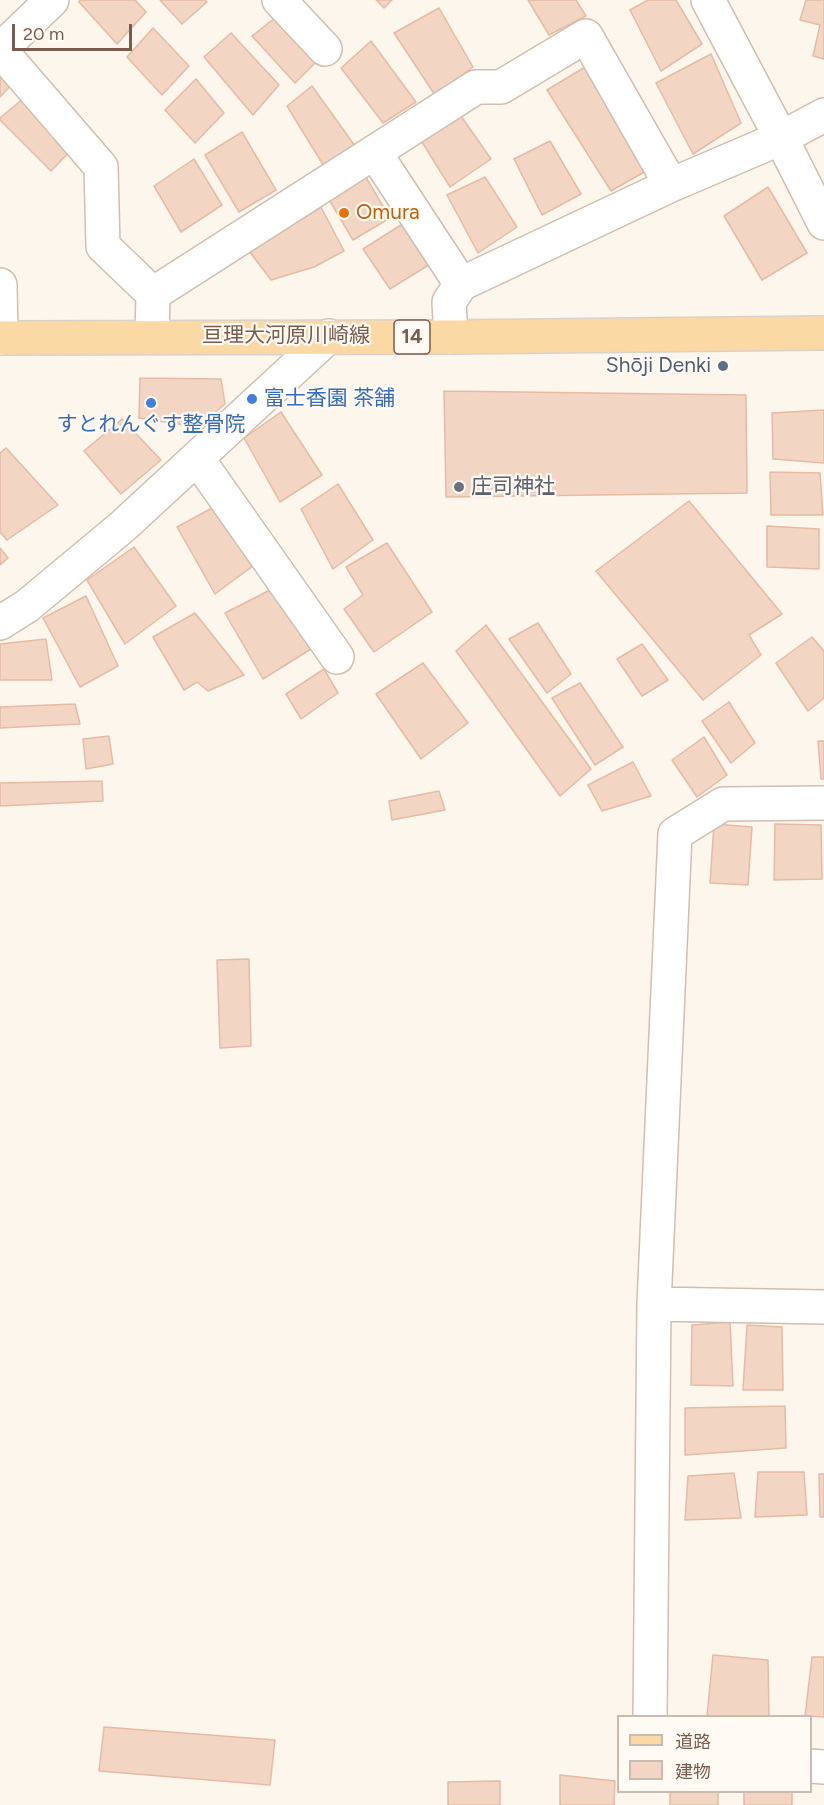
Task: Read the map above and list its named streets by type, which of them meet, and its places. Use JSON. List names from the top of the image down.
{
  "streets": {
    "main road": ["亘理大河原川崎線", "14"]
  },
  "places": [
    "Omura",
    "Shōji Denki",
    "富士香園 茶舗",
    "すとれんぐす整骨院",
    "庄司神社"
  ],
  "legend": ["道路", "建物"],
  "scale_bar": "20 m"
}
